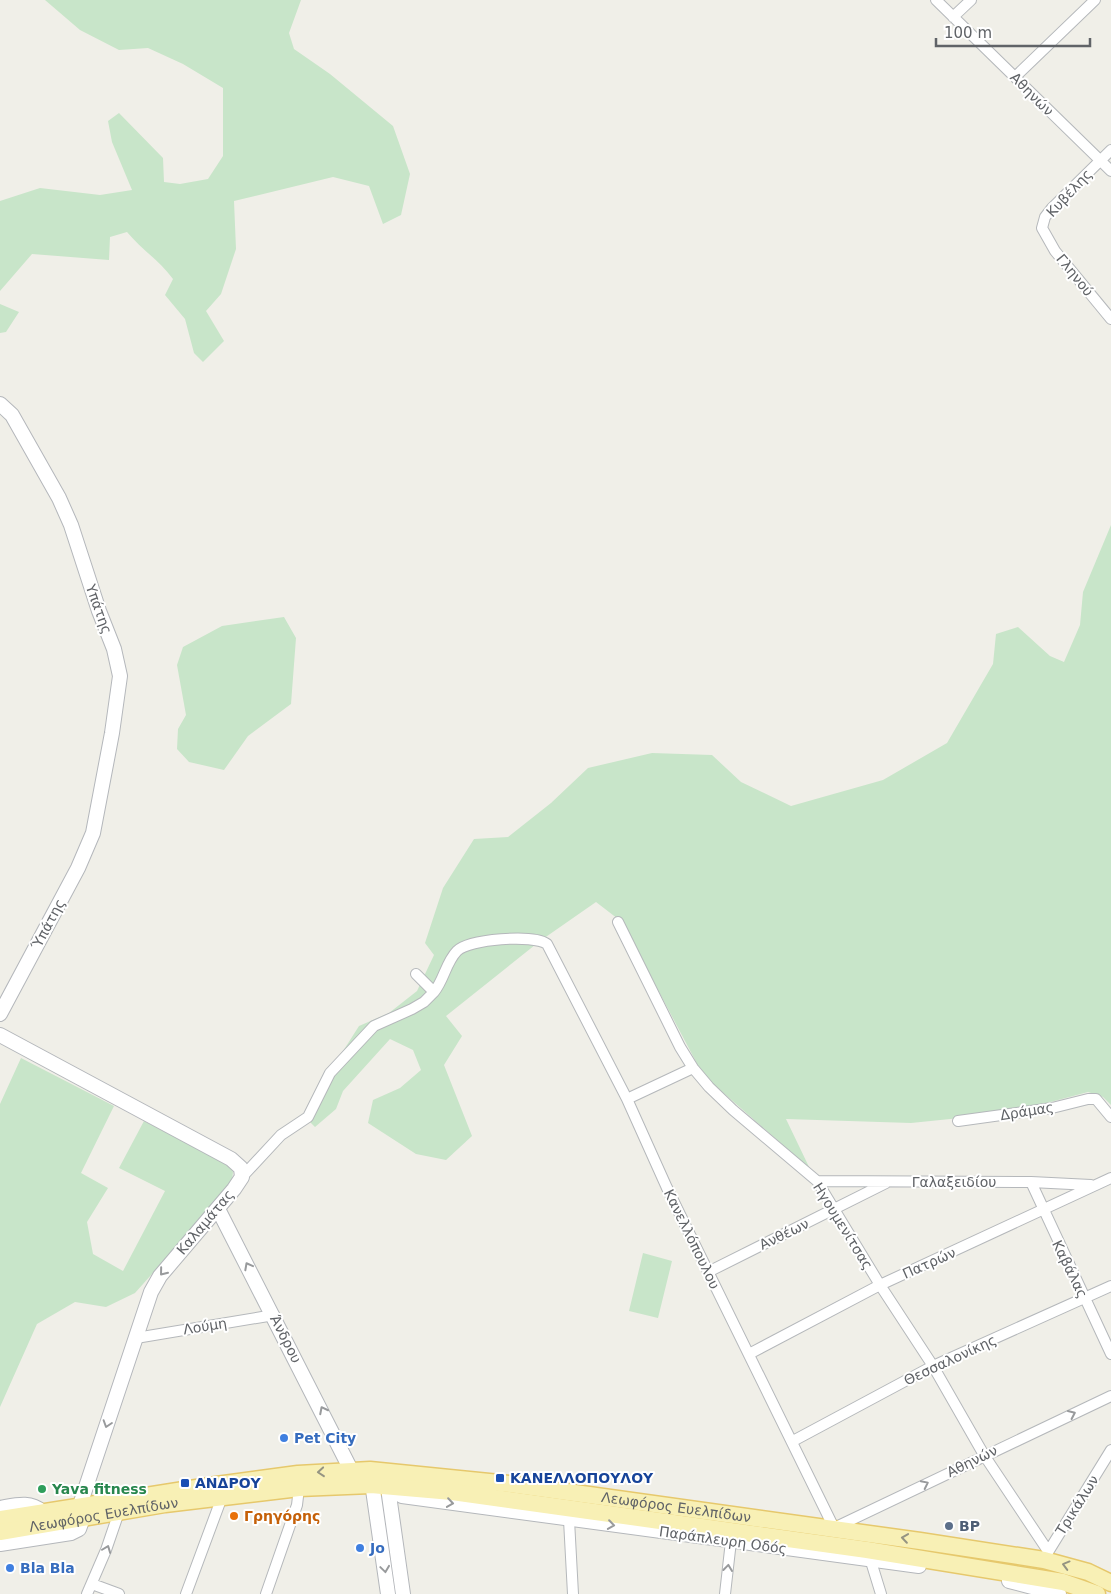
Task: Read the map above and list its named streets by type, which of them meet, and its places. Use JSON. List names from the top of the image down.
{
  "streets": {
    "main road": ["Λεωφόρος Ευελπίδων"],
    "street": [
      "Αθηνών",
      "Κυβέλης",
      "Γληνού",
      "Υπάτης",
      "Ύπάτης",
      "Δράμας",
      "Γαλαξειδίου",
      "Καλαμάτας",
      "Ηγουμενίτσας",
      "Ανθέων",
      "Κανελλόπουλου",
      "Πατρών",
      "Καβάλας",
      "Λούμη",
      "Άνδρου",
      "Θεσσαλονίκης",
      "Τρικάλων",
      "Παράπλευρη Οδός"
    ]
  },
  "crossings": [
    ["Αθηνών", "Κυβέλης"],
    ["Αθηνών", "Ηγουμενίτσας"],
    ["Αθηνών", "Κανελλόπουλου"],
    ["Αθηνών", "Λεωφόρος Ευελπίδων"],
    ["Κυβέλης", "Γληνού"],
    ["Υπάτης", "Ύπάτης"],
    ["Γαλαξειδίου", "Ηγουμενίτσας"],
    ["Γαλαξειδίου", "Ανθέων"],
    ["Γαλαξειδίου", "Πατρών"],
    ["Γαλαξειδίου", "Καβάλας"],
    ["Καλαμάτας", "Λούμη"],
    ["Καλαμάτας", "Άνδρου"],
    ["Καλαμάτας", "Λεωφόρος Ευελπίδων"],
    ["Ηγουμενίτσας", "Ανθέων"],
    ["Ηγουμενίτσας", "Πατρών"],
    ["Ηγουμενίτσας", "Θεσσαλονίκης"],
    ["Ηγουμενίτσας", "Τρικάλων"],
    ["Ηγουμενίτσας", "Λεωφόρος Ευελπίδων"],
    ["Ανθέων", "Κανελλόπουλου"],
    ["Κανελλόπουλου", "Πατρών"],
    ["Κανελλόπουλου", "Θεσσαλονίκης"],
    ["Κανελλόπουλου", "Λεωφόρος Ευελπίδων"],
    ["Πατρών", "Καβάλας"],
    ["Καβάλας", "Θεσσαλονίκης"],
    ["Λούμη", "Άνδρου"],
    ["Άνδρου", "Λεωφόρος Ευελπίδων"],
    ["Τρικάλων", "Λεωφόρος Ευελπίδων"],
    ["Λεωφόρος Ευελπίδων", "Παράπλευρη Οδός"]
  ],
  "one_way": [
    "Αθηνών",
    "Καλαμάτας",
    "Άνδρου",
    "Παράπλευρη Οδός"
  ],
  "places": {
    "other": [
      "Pet City",
      "Yava fitness",
      "Γρηγόρης",
      "BP",
      "Jo",
      "Bla Bla"
    ],
    "transit": ["ΚΑΝΕΛΛΟΠΟΥΛΟΥ", "ΑΝΔΡΟΥ"]
  },
  "scale_bar": "100 m"
}
